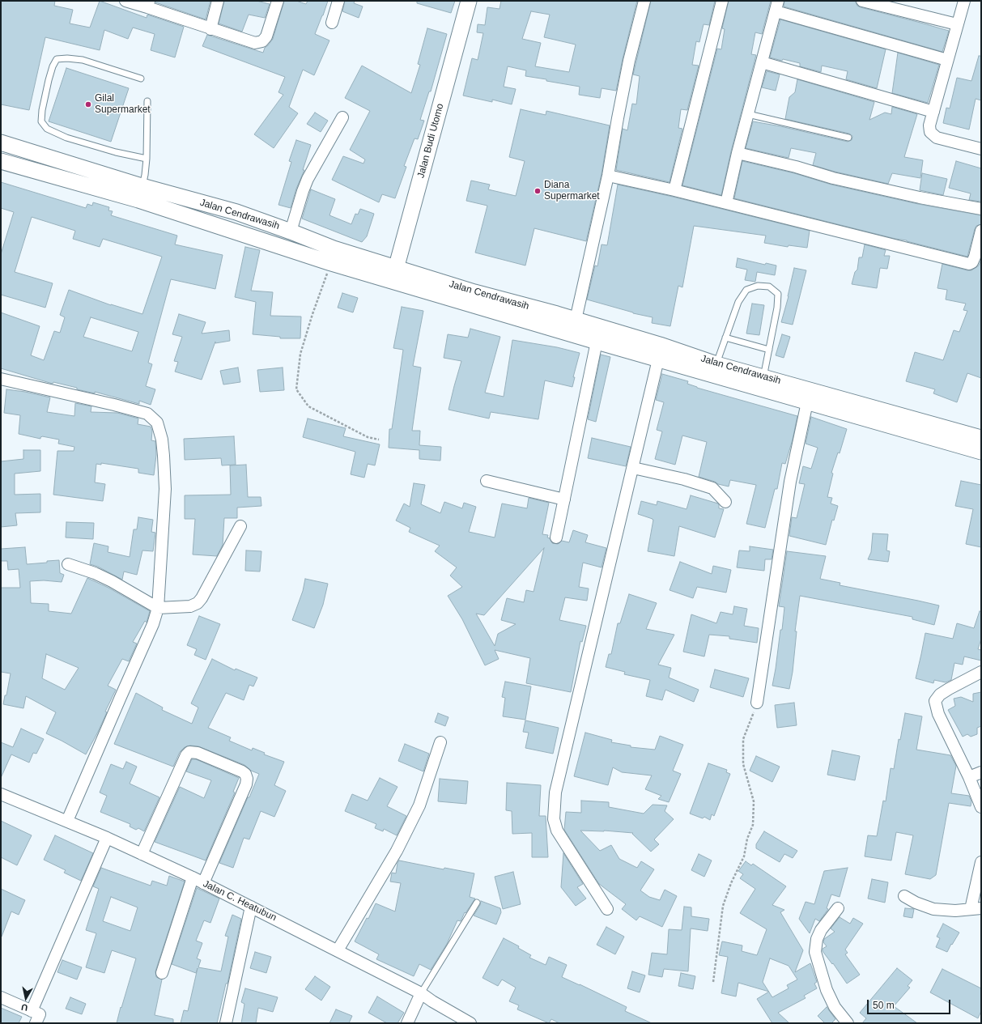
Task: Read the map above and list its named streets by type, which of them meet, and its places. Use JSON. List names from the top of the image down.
{
  "streets": {
    "main road": ["Jalan Budi Utomo", "Jalan Cendrawasih"],
    "street": ["Jalan C. Heatubun"]
  },
  "crossings": [
    ["Jalan Budi Utomo", "Jalan Cendrawasih"]
  ],
  "places": ["Gilal Supermarket", "Diana Supermarket"],
  "scale_bar": "50 m",
  "north": "bottom"
}
